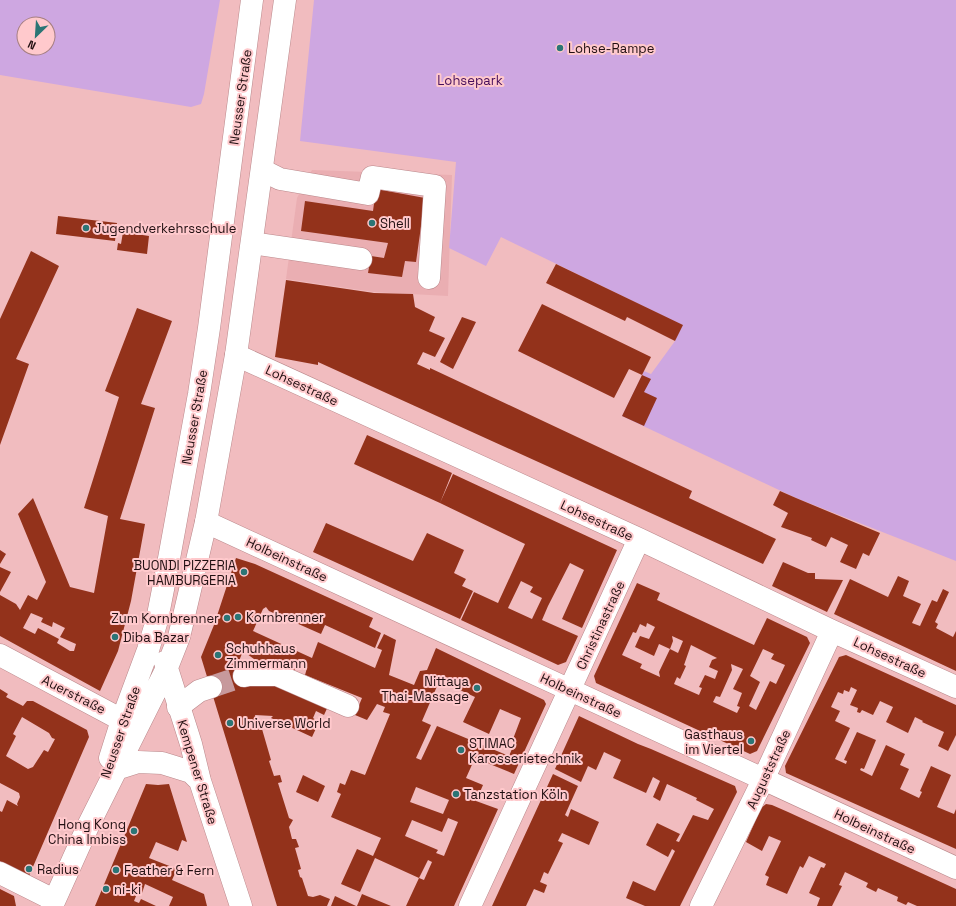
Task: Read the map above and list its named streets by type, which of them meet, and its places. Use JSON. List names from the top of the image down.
{
  "streets": {
    "street": [
      "Neusser Straße",
      "Lohsestraße",
      "Holbeinstraße",
      "Christinastraße",
      "Auerstraße",
      "Auguststraße",
      "Kempener Straße"
    ]
  },
  "crossings": [
    ["Neusser Straße", "Lohsestraße"],
    ["Neusser Straße", "Holbeinstraße"],
    ["Neusser Straße", "Auerstraße"],
    ["Neusser Straße", "Kempener Straße"],
    ["Lohsestraße", "Christinastraße"],
    ["Lohsestraße", "Auguststraße"],
    ["Holbeinstraße", "Christinastraße"],
    ["Holbeinstraße", "Auguststraße"]
  ],
  "parks": ["Lohsepark"],
  "places": [
    "Lohse-Rampe",
    "Shell",
    "Jugendverkehrsschule",
    "BUONDI PIZZERIA HAMBURGERIA",
    "Kornbrenner",
    "Zum Kornbrenner",
    "Diba Bazar",
    "Schuhhaus Zimmermann",
    "Nittaya Thai-Massage",
    "Universe World",
    "Gasthaus im Viertel",
    "STIMAC Karosserietechnik",
    "Tanzstation Köln",
    "Hong Kong China Imbiss",
    "Radius",
    "Feather & Fern",
    "ni-ki"
  ],
  "north": "bottom left"
}
